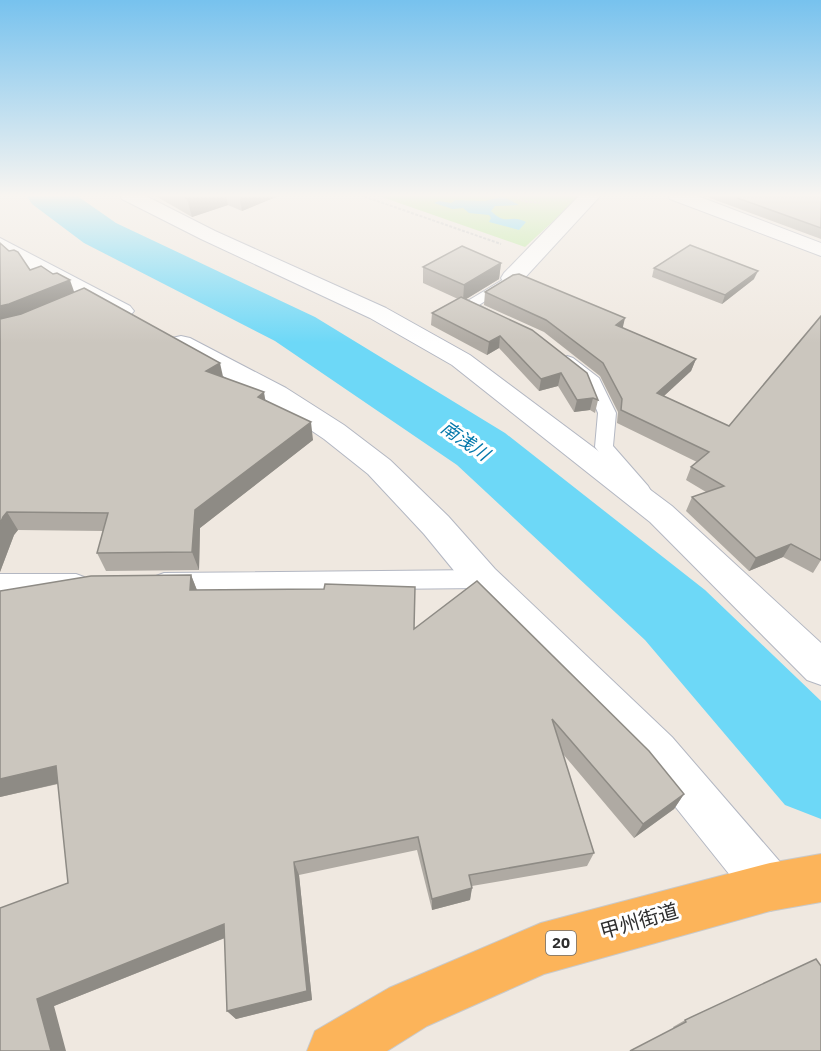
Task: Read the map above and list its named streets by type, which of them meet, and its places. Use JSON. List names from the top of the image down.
{
  "streets": {
    "highway": ["甲州街道", "20"]
  },
  "water": ["南浅川"]
}
